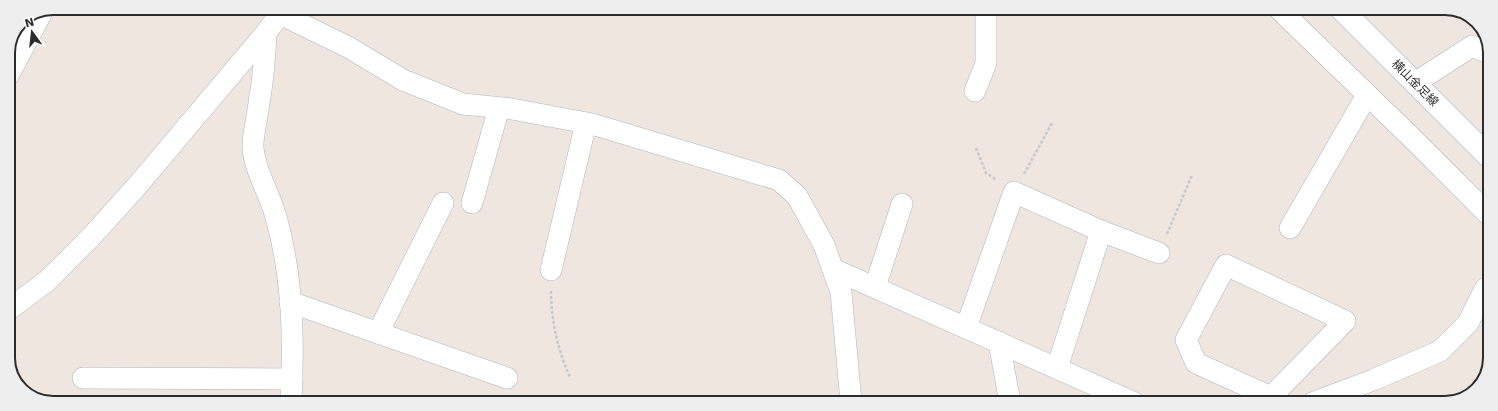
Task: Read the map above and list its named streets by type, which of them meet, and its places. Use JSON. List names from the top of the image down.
{
  "streets": {
    "street": ["横山金足線"]
  },
  "north": "top"
}
